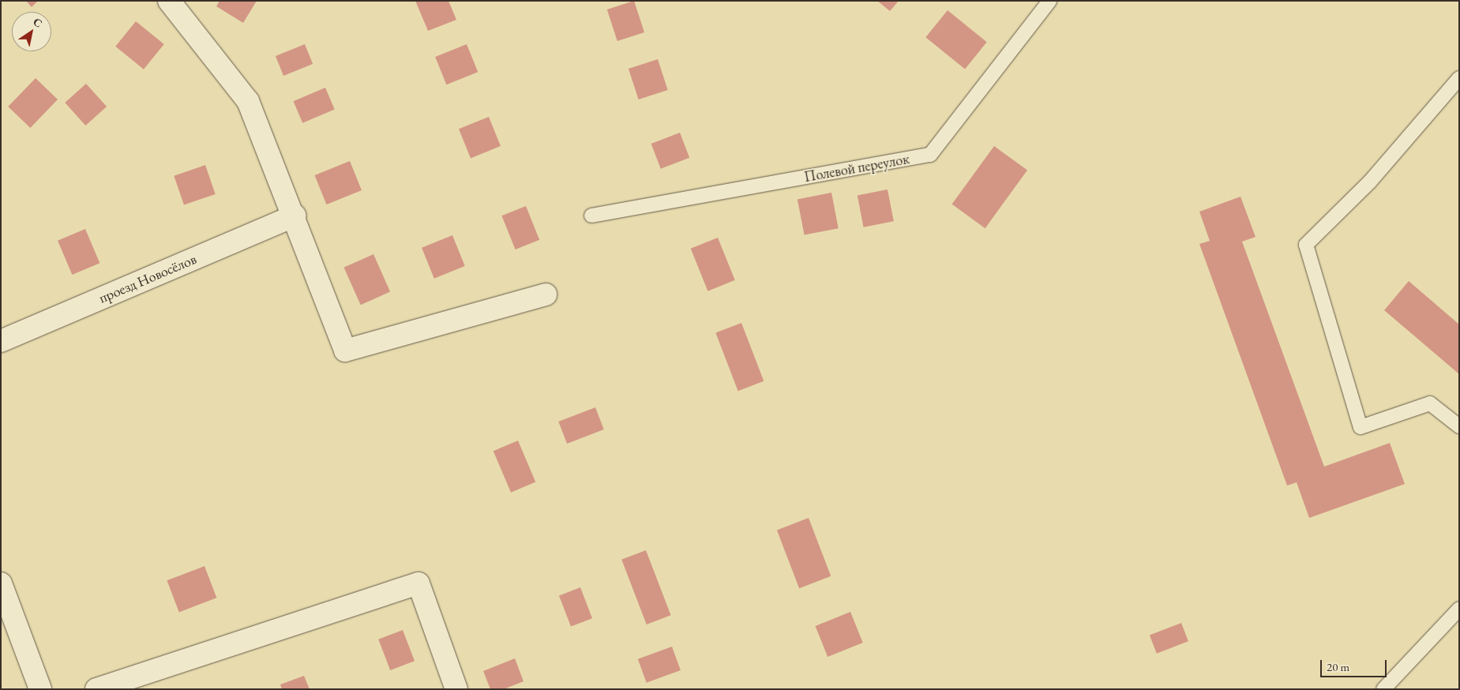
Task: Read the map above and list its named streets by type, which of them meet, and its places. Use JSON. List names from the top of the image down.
{
  "streets": {
    "street": ["проезд Новосёлов"],
    "lane": ["Полевой переулок"]
  },
  "scale_bar": "20 m",
  "north": "top right"
}
